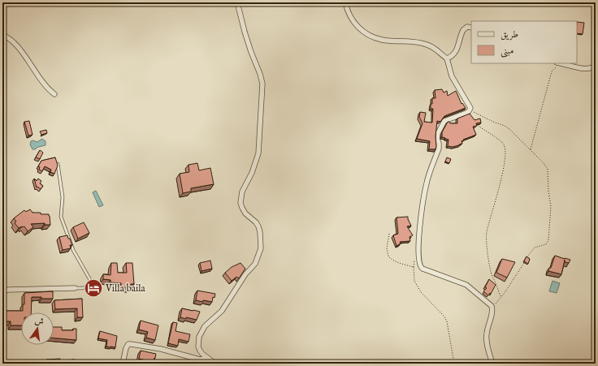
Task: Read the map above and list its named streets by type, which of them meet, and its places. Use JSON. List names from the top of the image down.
{
  "places": {
    "hotel": ["Villa baila"]
  },
  "legend": ["طريق", "مبنى"],
  "north": "top"
}
